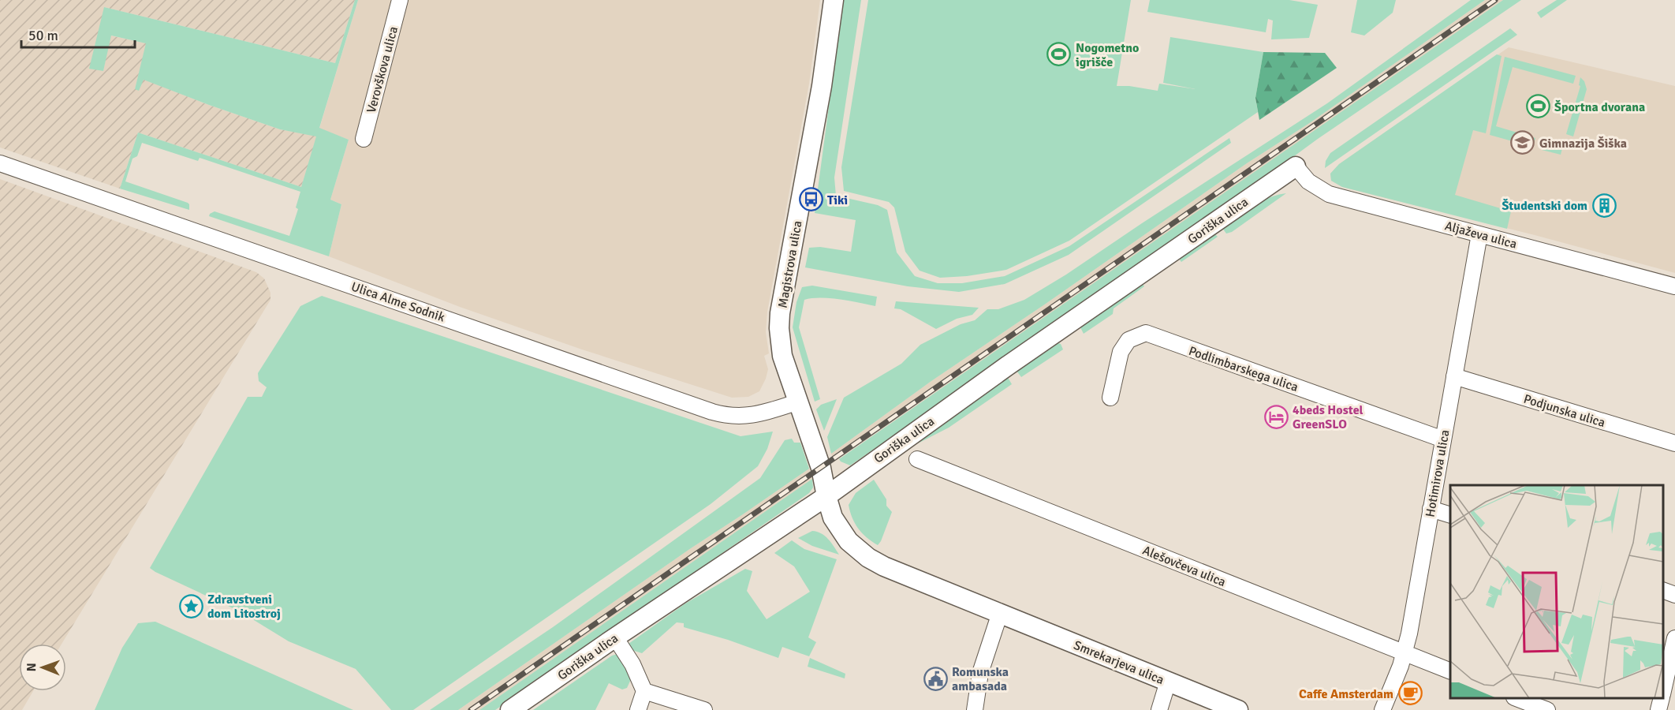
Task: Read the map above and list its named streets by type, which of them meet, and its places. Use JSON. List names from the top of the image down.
{
  "streets": {
    "street": [
      "Verovškova ulica",
      "Goriška ulica",
      "Aljaževa ulica",
      "Magistrova ulica",
      "Ulica Alme Sodnik",
      "Podlimbarskega ulica",
      "Podjunska ulica",
      "Hotimirova ulica",
      "Alešovčeva ulica",
      "Smrekarjeva ulica"
    ]
  },
  "crossings": [
    ["Goriška ulica", "Aljaževa ulica"],
    ["Goriška ulica", "Magistrova ulica"],
    ["Goriška ulica", "Smrekarjeva ulica"],
    ["Aljaževa ulica", "Hotimirova ulica"],
    ["Magistrova ulica", "Ulica Alme Sodnik"],
    ["Magistrova ulica", "Smrekarjeva ulica"],
    ["Podlimbarskega ulica", "Hotimirova ulica"],
    ["Podjunska ulica", "Hotimirova ulica"],
    ["Hotimirova ulica", "Alešovčeva ulica"]
  ],
  "places": {
    "sports": ["Nogometno igrišče", "Športna dvorana"],
    "school or university": ["Gimnazija Šiška"],
    "bus stop": ["Tiki"],
    "building": ["Študentski dom"],
    "hotel": ["4beds Hostel GreenSLO"],
    "place": ["Zdravstveni dom Litostroj"],
    "public building": ["Romunska ambasada"],
    "cafe": ["Caffe Amsterdam"]
  },
  "scale_bar": "50 m",
  "north": "left"
}
